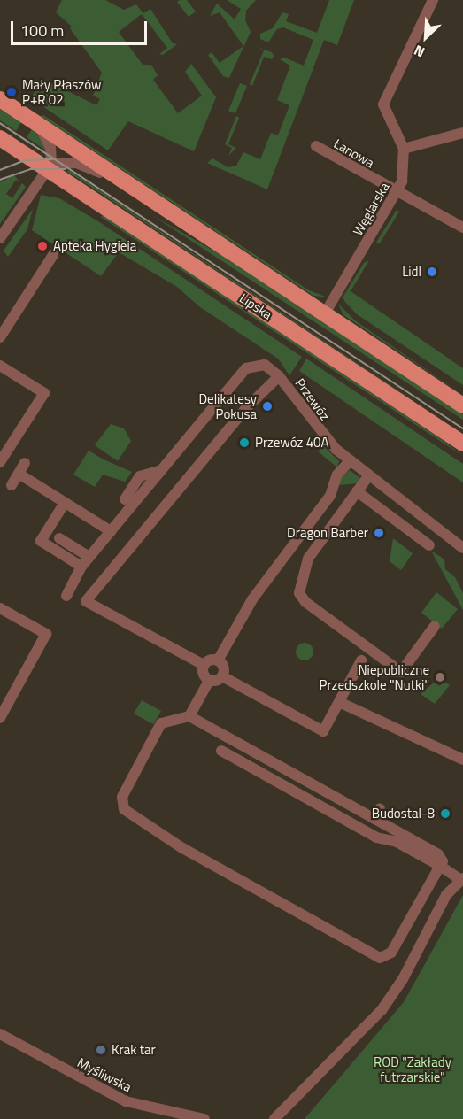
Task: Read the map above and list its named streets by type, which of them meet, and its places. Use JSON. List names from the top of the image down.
{
  "streets": {
    "main road": ["Lipska"],
    "street": [
      "Łanowa",
      "Węglarska",
      "Przewóz",
      "Myśliwska"
    ]
  },
  "crossings": [
    ["Łanowa", "Węglarska"]
  ],
  "parks": ["ROD \"Zakłady futrzarskie\""],
  "places": [
    "Mały Płaszów P+R 02",
    "Apteka Hygieia",
    "Lidl",
    "Delikatesy Pokusa",
    "Przewóz 40A",
    "Dragon Barber",
    "Niepubliczne Przedszkole \"Nutki\"",
    "Budostal-8",
    "Krak tar"
  ],
  "scale_bar": "100 m",
  "north": "bottom left"
}
